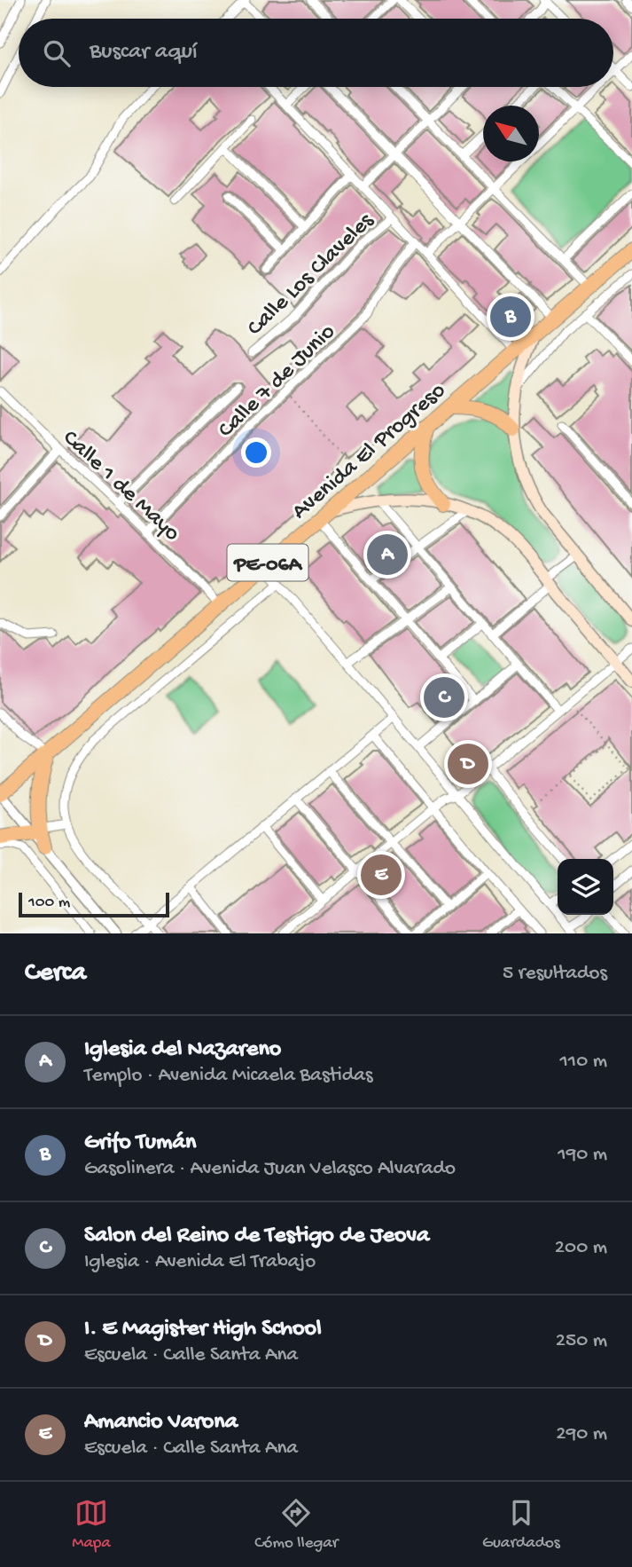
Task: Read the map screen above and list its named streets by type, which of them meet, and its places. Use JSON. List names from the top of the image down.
{
  "streets": {
    "highway": ["Avenida El Progreso", "PE-06A"],
    "street": ["Calle Los Claveles", "Calle 7 de Junio", "Calle 1 de Mayo"]
  },
  "crossings": [
    ["Calle 7 de Junio", "Calle 1 de Mayo"],
    ["Avenida El Progreso", "Calle 1 de Mayo"],
    ["Avenida El Progreso", "PE-06A"]
  ],
  "scale_bar": "100 m",
  "north": "top left",
  "page": {
    "search": "Buscar aquí",
    "pins": [
      "B",
      "A",
      "C",
      "D",
      "E"
    ],
    "scale": "100 m",
    "heading": ["Cerca", "5 resultados"],
    "list": [
      {
        "mark": "A",
        "name": "Iglesia del Nazareno",
        "note": "Templo · Avenida Micaela Bastidas",
        "value": "110 m"
      },
      {
        "mark": "B",
        "name": "Grifo Tumán",
        "note": "Gasolinera · Avenida Juan Velasco Alvarado",
        "value": "190 m"
      },
      {
        "mark": "C",
        "name": "Salon del Reino de Testigo de Jeova",
        "note": "Iglesia · Avenida El Trabajo",
        "value": "200 m"
      },
      {
        "mark": "D",
        "name": "I. E Magister High School",
        "note": "Escuela · Calle Santa Ana",
        "value": "250 m"
      },
      {
        "mark": "E",
        "name": "Amancio Varona",
        "note": "Escuela · Calle Santa Ana",
        "value": "290 m"
      }
    ],
    "nav": ["Mapa", "Cómo llegar", "Guardados"]
  }
}
